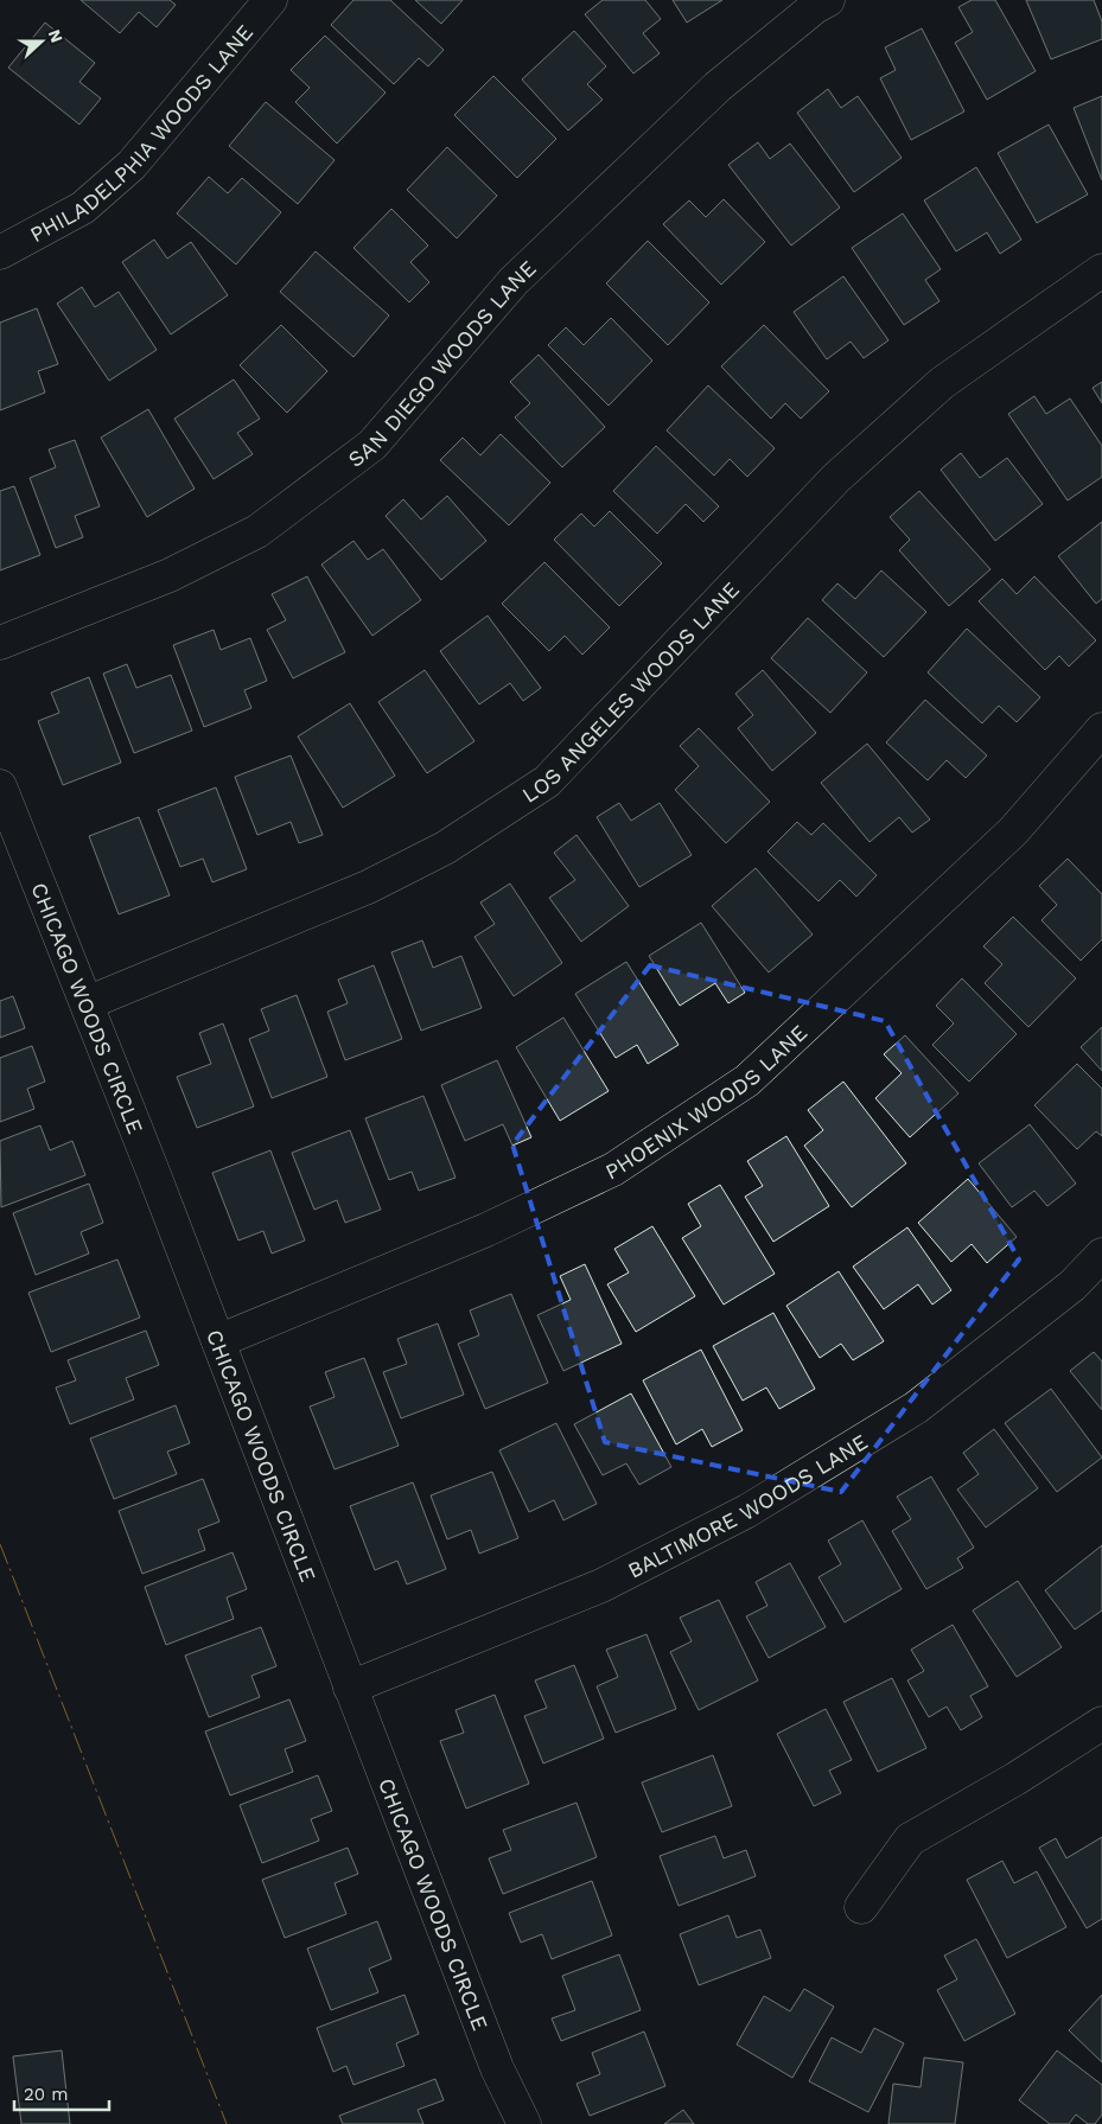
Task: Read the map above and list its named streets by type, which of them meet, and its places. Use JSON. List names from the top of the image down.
{
  "streets": {
    "street": [
      "PHILADELPHIA WOODS LANE",
      "SAN DIEGO WOODS LANE",
      "LOS ANGELES WOODS LANE",
      "CHICAGO WOODS CIRCLE",
      "PHOENIX WOODS LANE",
      "BALTIMORE WOODS LANE"
    ]
  },
  "crossings": [
    ["LOS ANGELES WOODS LANE", "CHICAGO WOODS CIRCLE"],
    ["CHICAGO WOODS CIRCLE", "PHOENIX WOODS LANE"],
    ["CHICAGO WOODS CIRCLE", "BALTIMORE WOODS LANE"]
  ],
  "scale_bar": "20 m",
  "north": "right"
}
